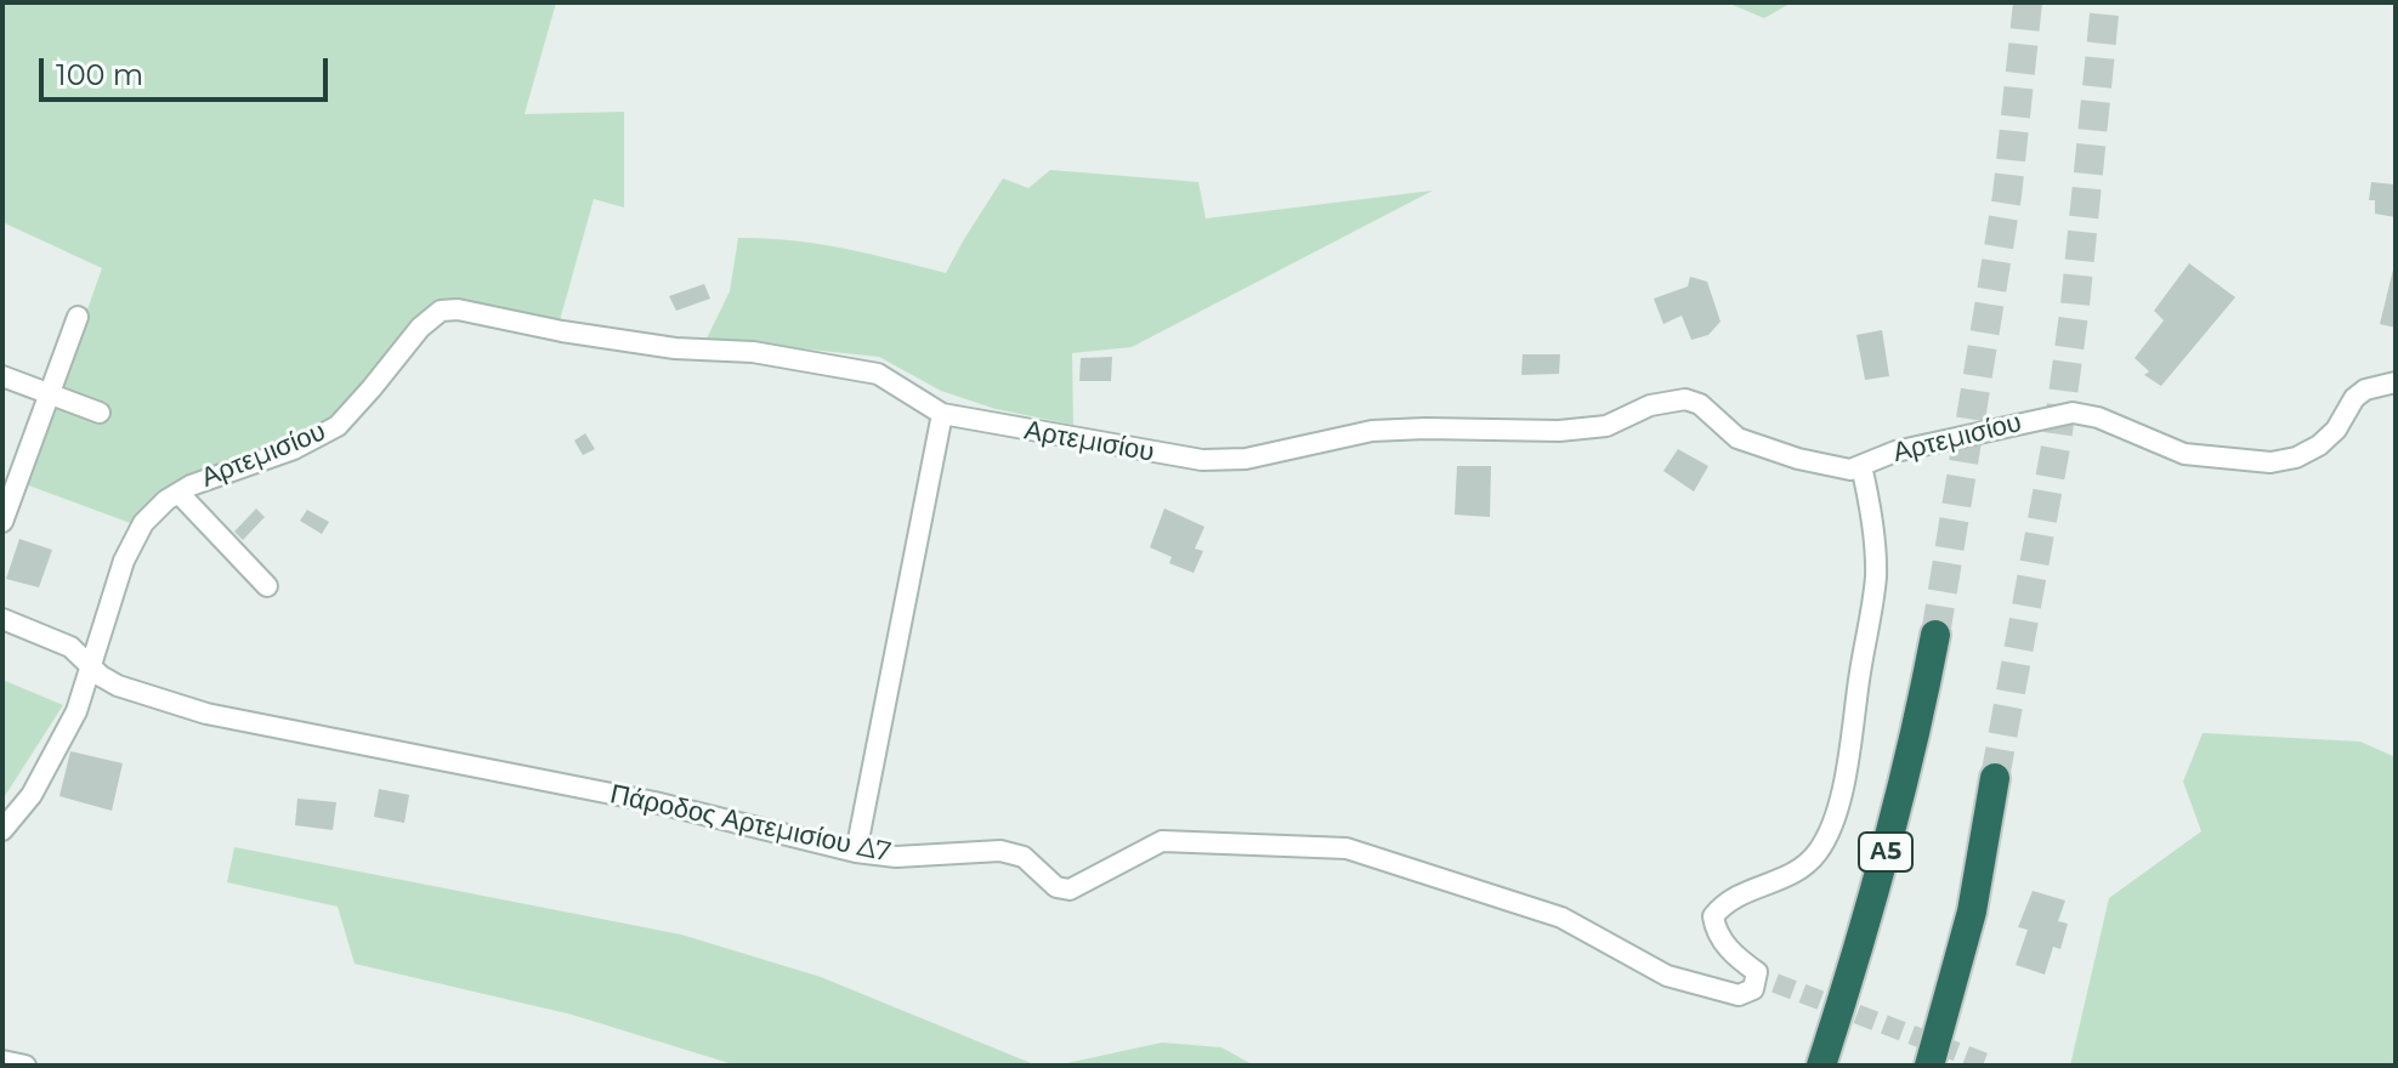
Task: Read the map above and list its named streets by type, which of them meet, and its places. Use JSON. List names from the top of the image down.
{
  "streets": {
    "highway": ["Α5"],
    "street": ["Αρτεμισίου", "Πάροδος Αρτεμισίου Δ7"]
  },
  "crossings": [
    ["Αρτεμισίου", "Πάροδος Αρτεμισίου Δ7"]
  ],
  "scale_bar": "100 m"
}
